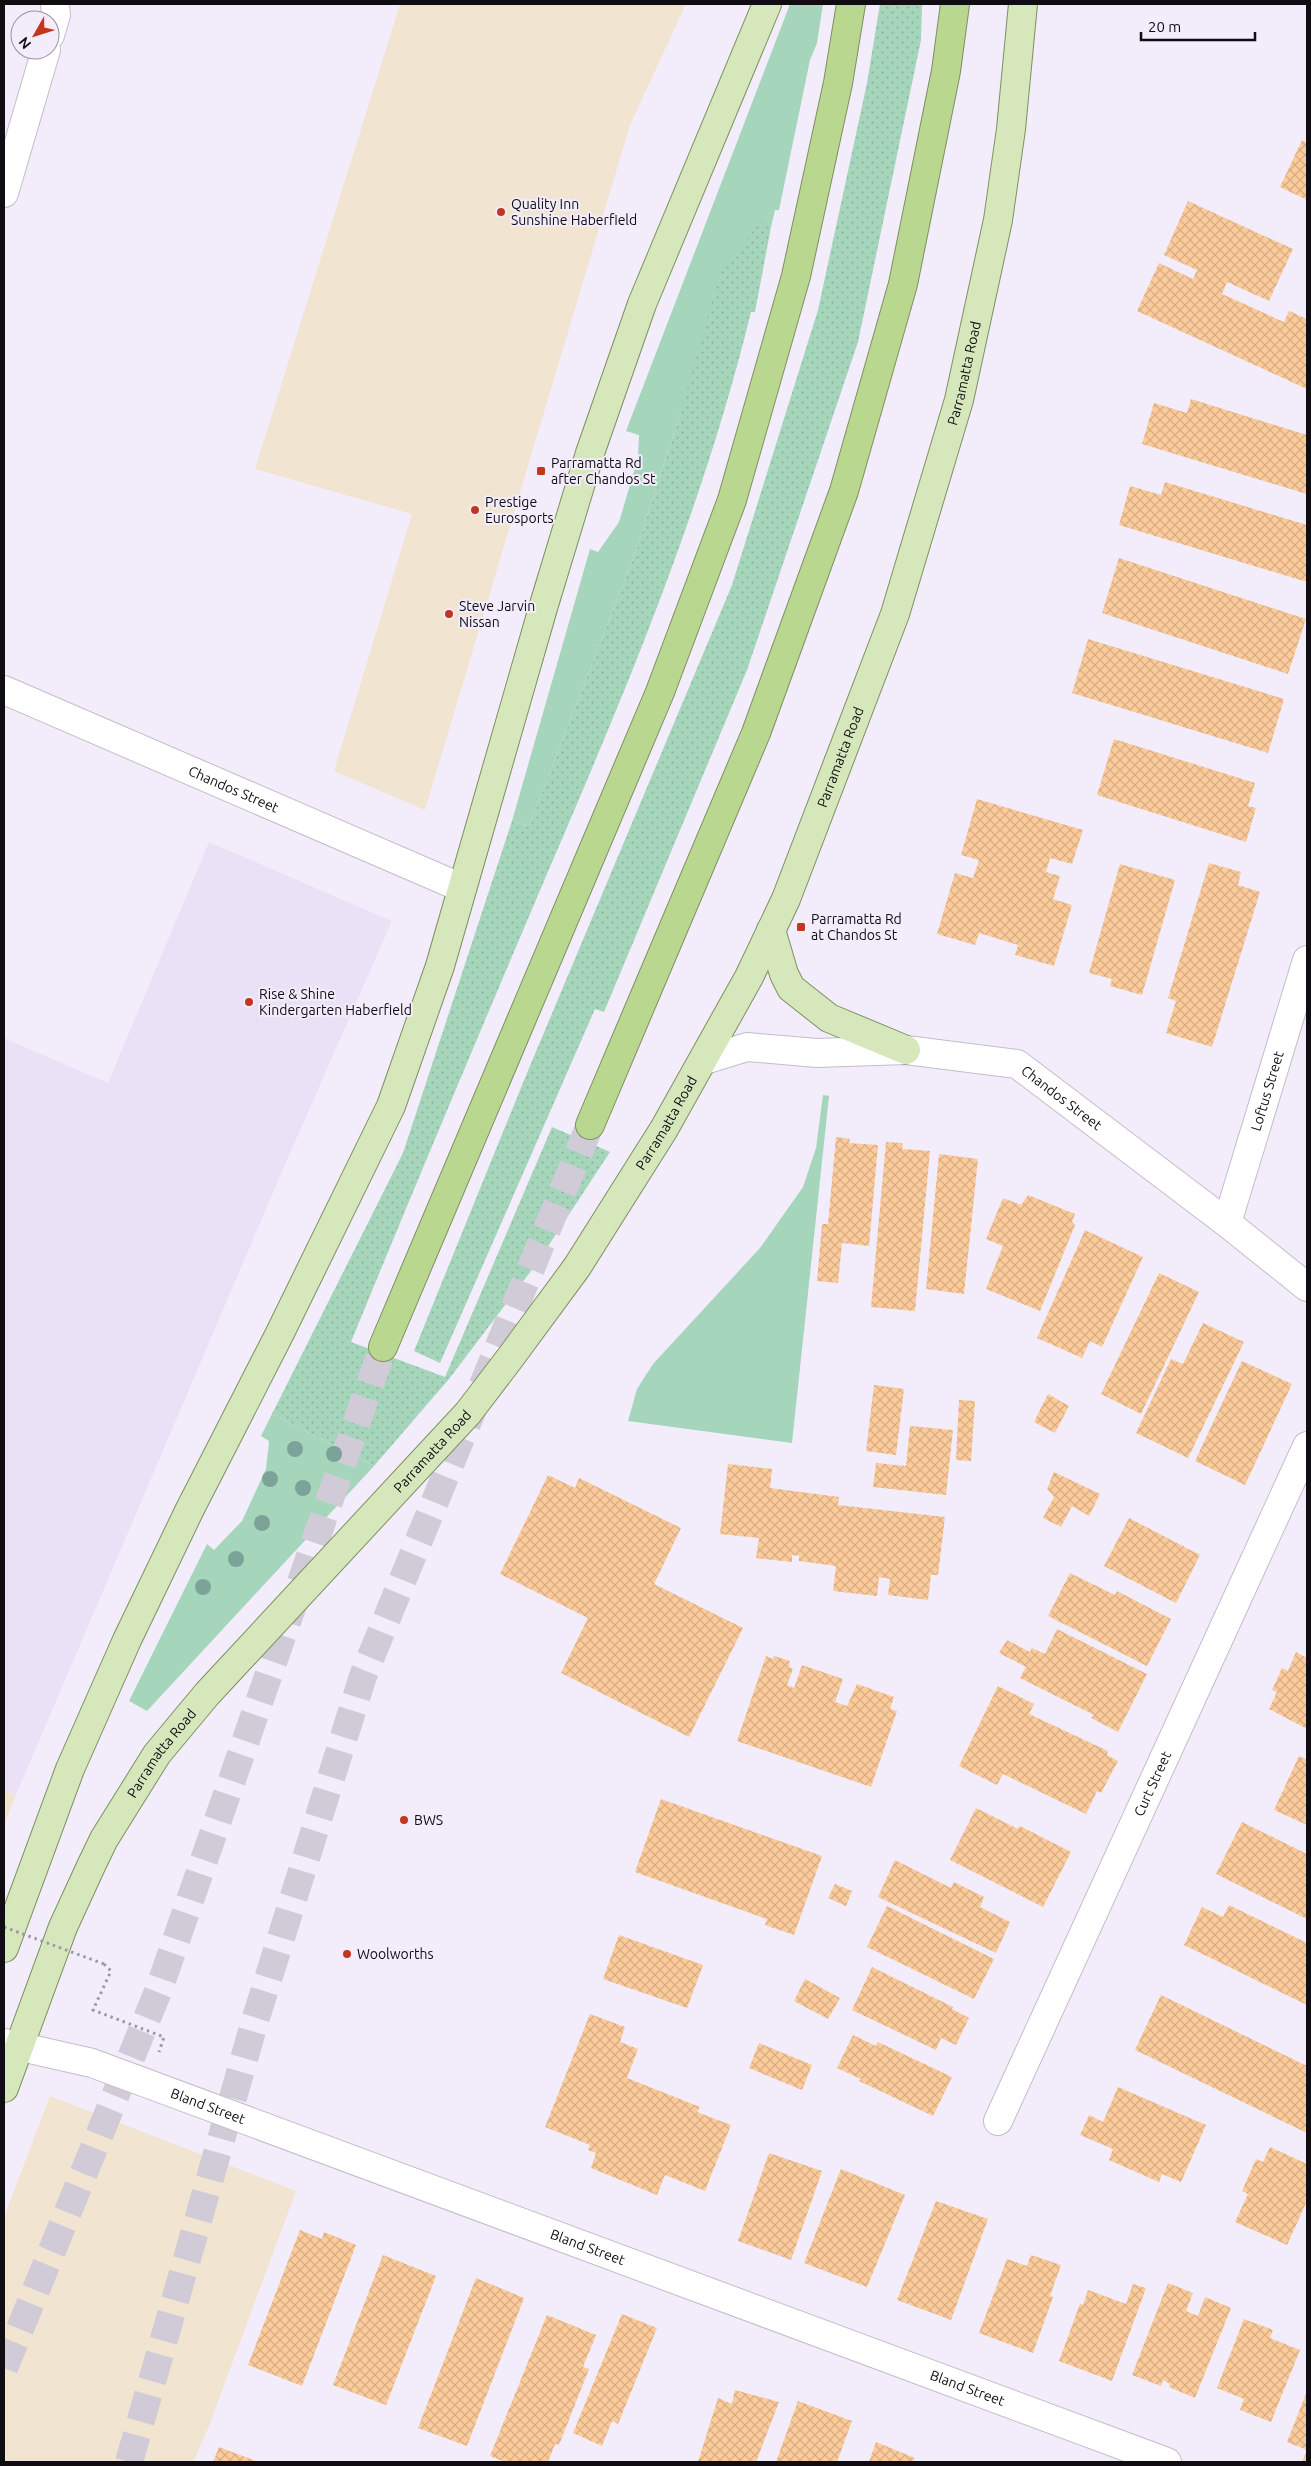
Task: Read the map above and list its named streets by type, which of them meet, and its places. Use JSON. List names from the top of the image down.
{
  "streets": {
    "main road": ["Parramatta Road"],
    "street": [
      "Chandos Street",
      "Loftus Street",
      "Curt Street",
      "Bland Street"
    ]
  },
  "crossings": [
    ["Parramatta Road", "Chandos Street"],
    ["Parramatta Road", "Bland Street"],
    ["Chandos Street", "Loftus Street"]
  ],
  "places": {
    "other": [
      "Quality Inn Sunshine Haberfield",
      "Prestige Eurosports",
      "Steve Jarvin Nissan",
      "Rise & Shine Kindergarten Haberfield",
      "BWS",
      "Woolworths"
    ],
    "transit": ["Parramatta Rd after Chandos St", "Parramatta Rd at Chandos St"]
  },
  "scale_bar": "20 m",
  "north": "bottom left"
}
